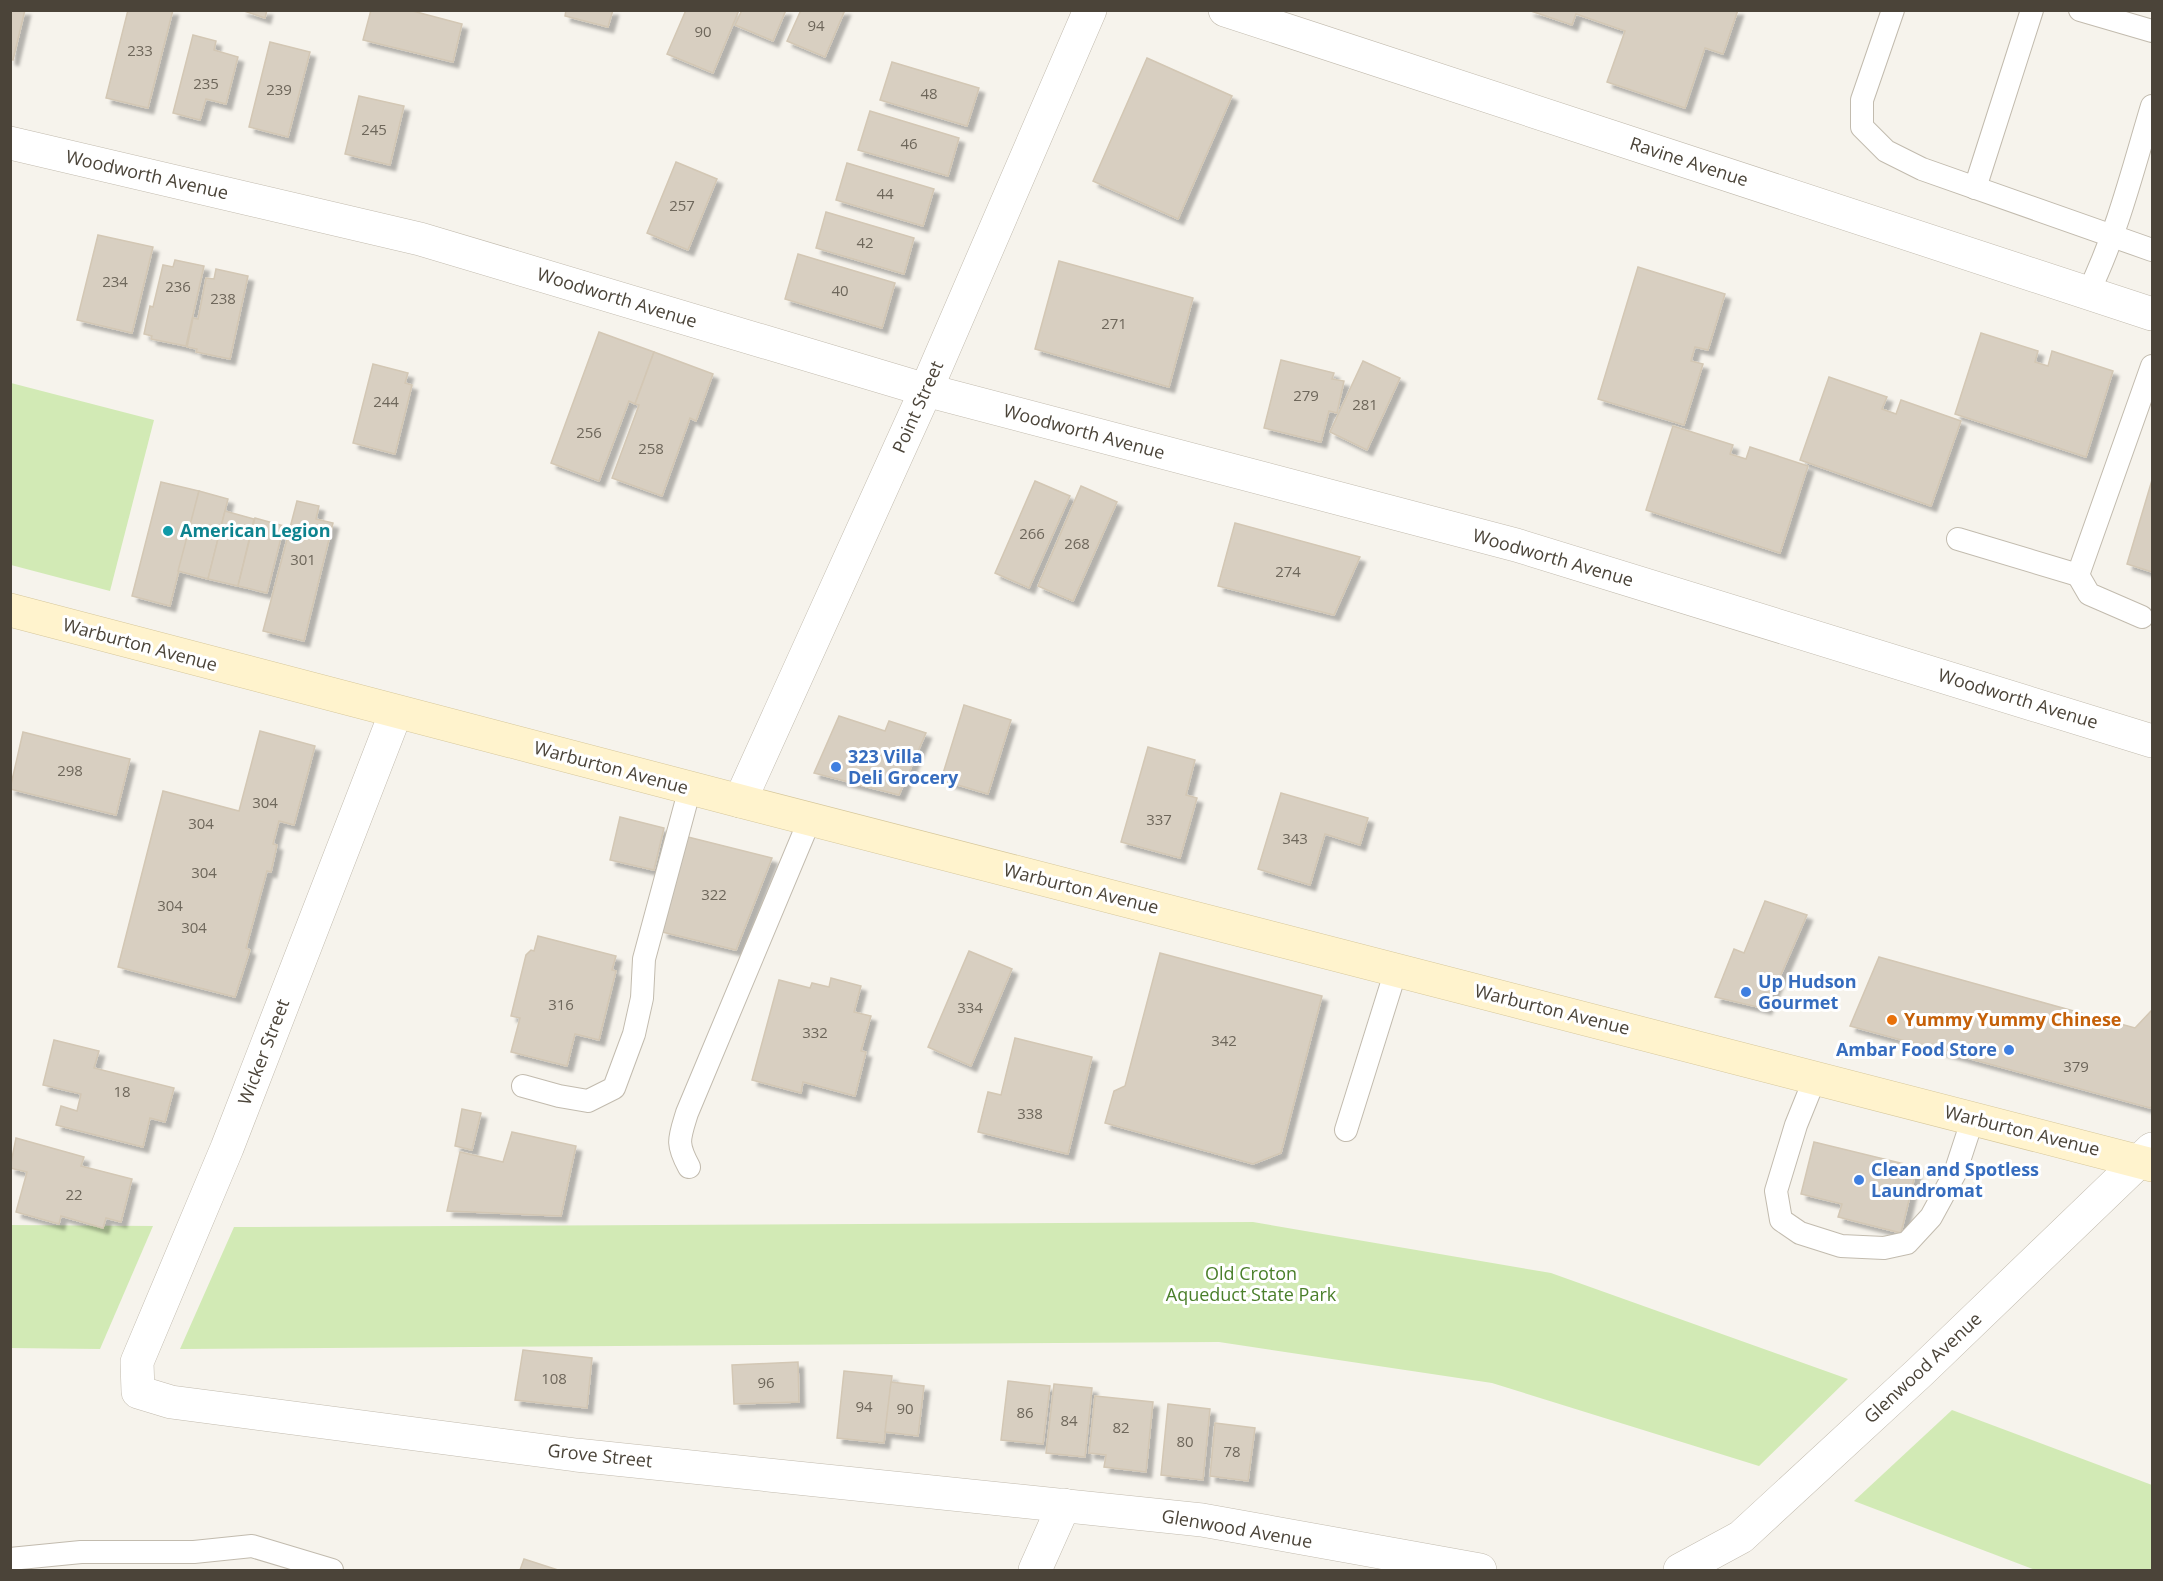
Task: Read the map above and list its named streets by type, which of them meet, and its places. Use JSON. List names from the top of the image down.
{
  "streets": {
    "street": [
      "Ravine Avenue",
      "Woodworth Avenue",
      "Point Street",
      "Warburton Avenue",
      "Wicker Street",
      "Glenwood Avenue",
      "Grove Street"
    ]
  },
  "crossings": [
    ["Woodworth Avenue", "Point Street"],
    ["Point Street", "Warburton Avenue"],
    ["Warburton Avenue", "Wicker Street"],
    ["Warburton Avenue", "Glenwood Avenue"],
    ["Wicker Street", "Grove Street"],
    ["Glenwood Avenue", "Grove Street"]
  ],
  "parks": ["Old Croton Aqueduct State Park"],
  "places": [
    "American Legion",
    "323 Villa Deli Grocery",
    "Up Hudson Gourmet",
    "Yummy Yummy Chinese",
    "Ambar Food Store",
    "Clean and Spotless Laundromat"
  ],
  "house_numbers": [
    "94",
    "90",
    "233",
    "235",
    "239",
    "48",
    "245",
    "46",
    "44",
    "257",
    "42",
    "234",
    "236",
    "40",
    "238",
    "271",
    "279",
    "244",
    "281",
    "256",
    "258",
    "266",
    "268",
    "301",
    "274",
    "298",
    "304",
    "337",
    "304",
    "343",
    "304",
    "322",
    "304",
    "304",
    "316",
    "334",
    "332",
    "342",
    "379",
    "18",
    "338",
    "22",
    "108",
    "96",
    "94",
    "90",
    "86",
    "84",
    "82",
    "80",
    "78"
  ]
}
